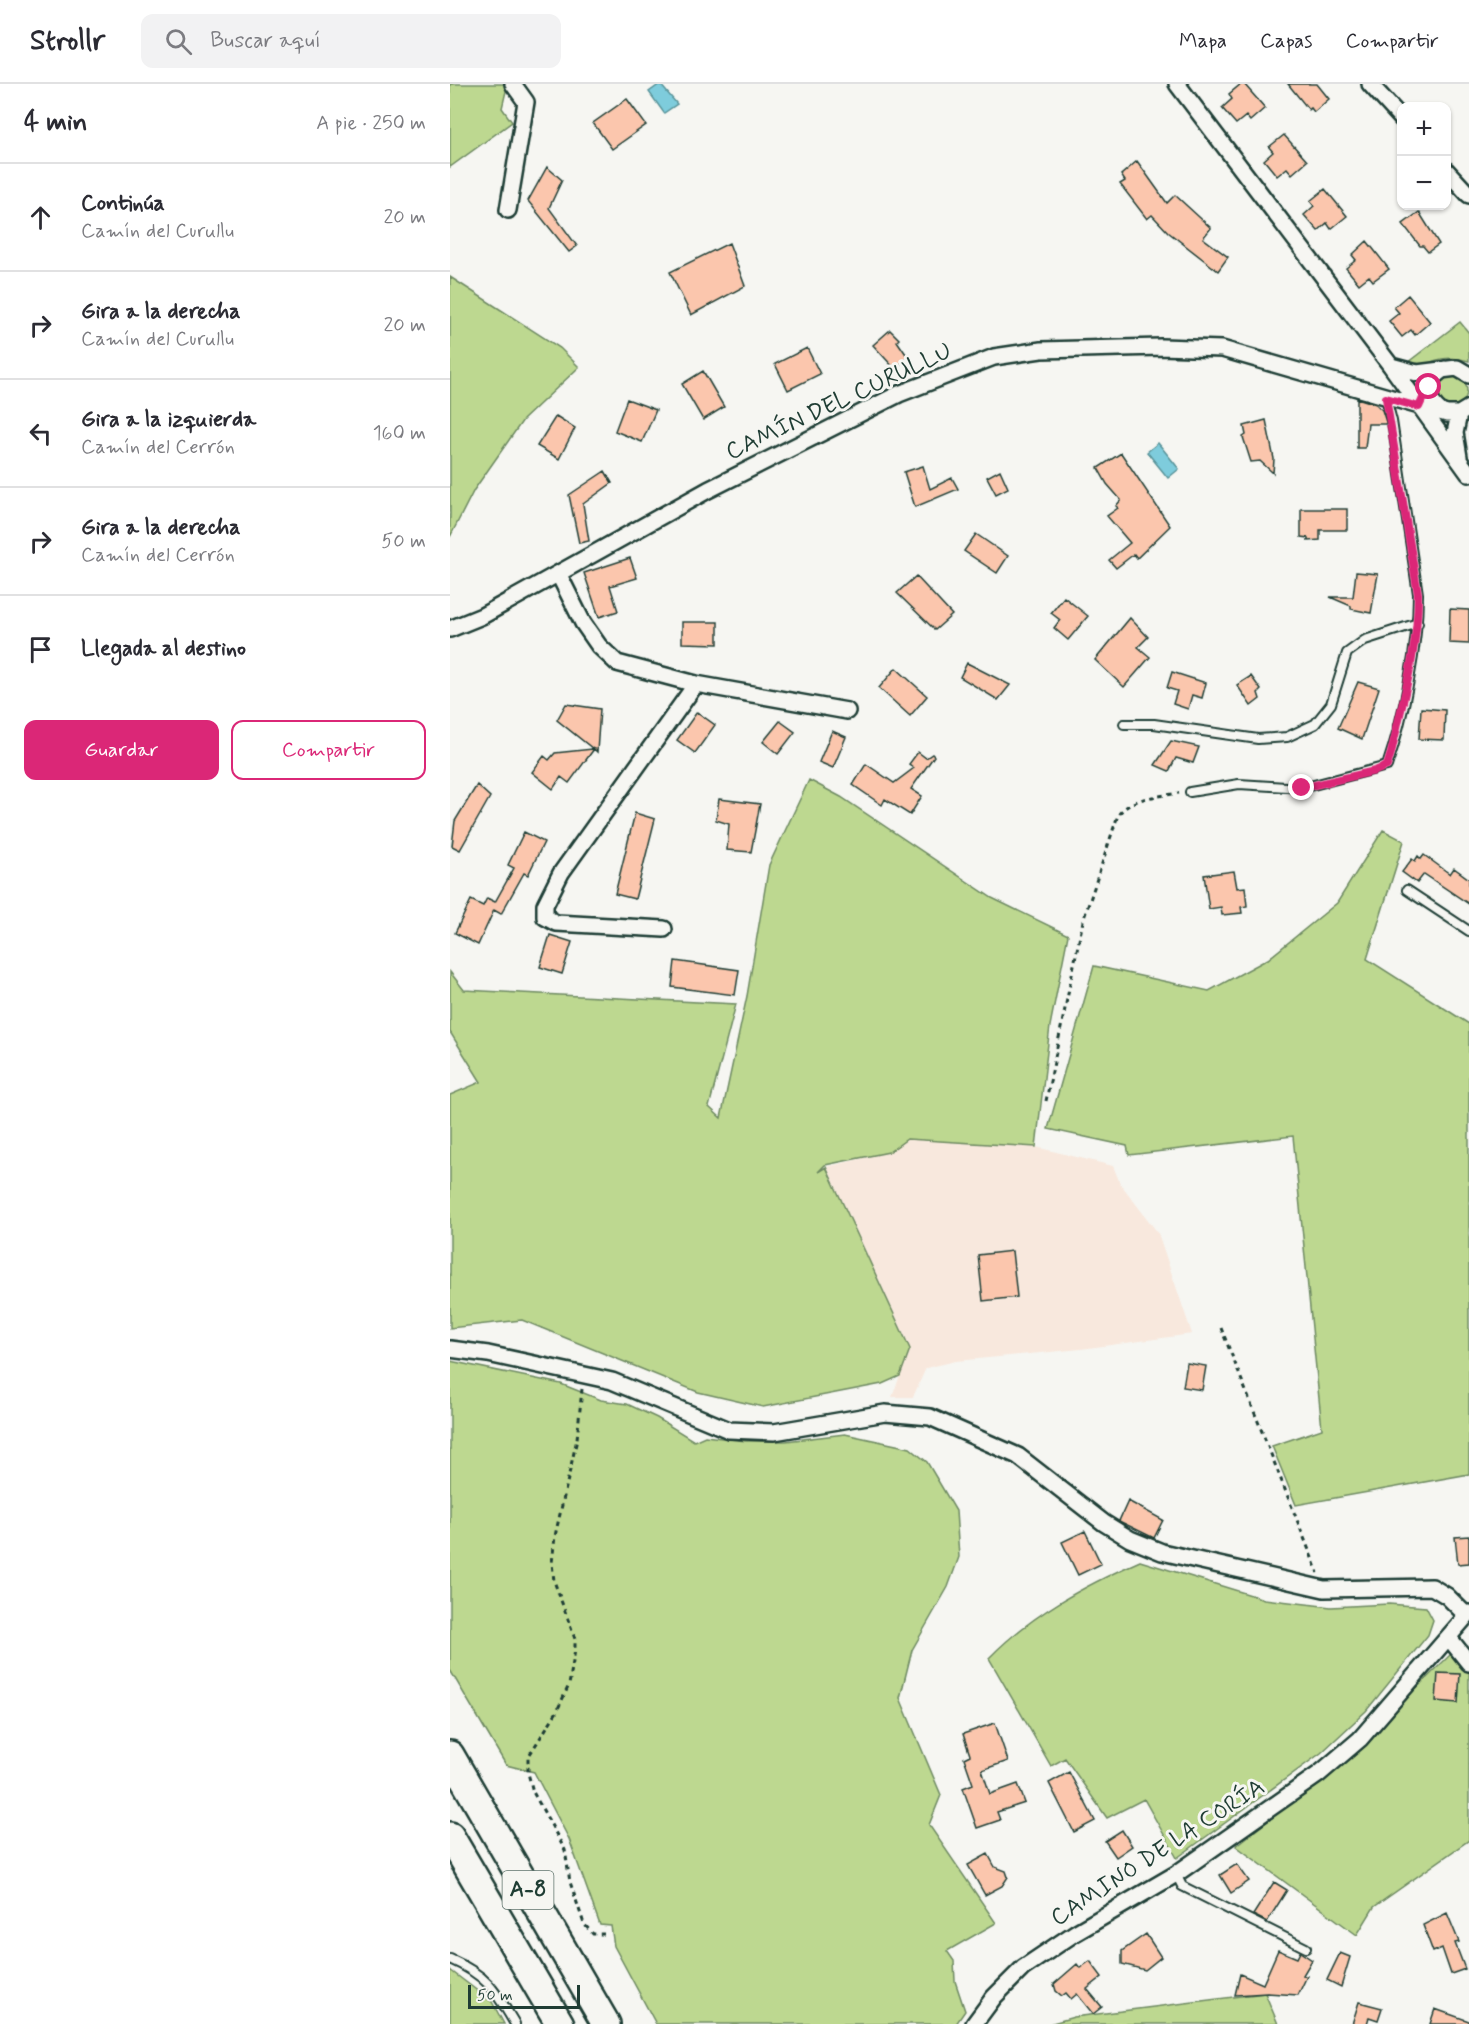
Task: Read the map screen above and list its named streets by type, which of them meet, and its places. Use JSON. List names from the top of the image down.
{
  "streets": {
    "highway": ["A-8"],
    "street": ["CAMÍN DEL CURULLU", "CAMINO DE LA CORÍA"]
  },
  "scale_bar": "50 m",
  "page": {
    "header": "Strollr",
    "search": "Buscar aquí",
    "nav": ["Mapa", "Capas", "Compartir"],
    "heading": ["4 min", "A pie · 250 m"],
    "map_buttons": ["+", "−"],
    "list": [
      ["Continúa", "Camín del Curullu", "20 m"],
      ["Gira a la derecha", "Camín del Curullu", "20 m"],
      ["Gira a la izquierda", "Camín del Cerrón", "160 m"],
      ["Gira a la derecha", "Camín del Cerrón", "50 m"],
      "Llegada al destino"
    ],
    "buttons": ["Guardar", "Compartir"],
    "scale": "50 m"
  }
}
